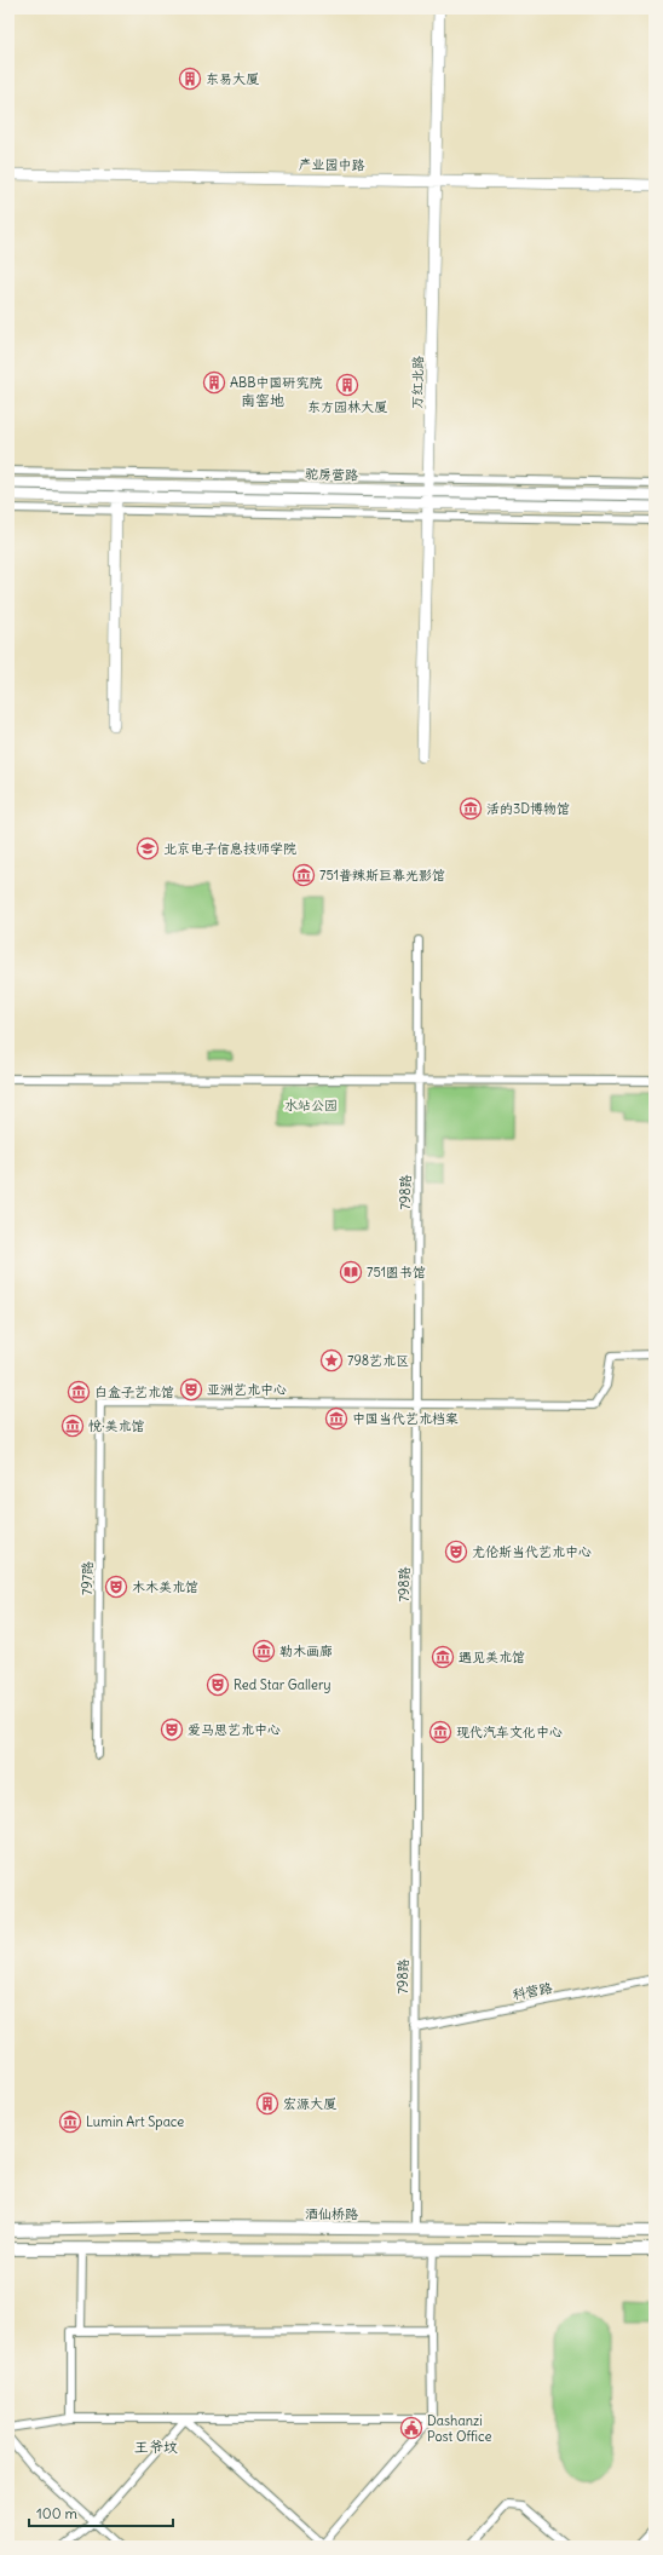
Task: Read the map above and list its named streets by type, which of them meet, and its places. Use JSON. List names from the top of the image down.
{
  "streets": {
    "main road": ["酒仙桥路"],
    "street": [
      "产业园中路",
      "万红北路",
      "驼房营路",
      "798路",
      "797路",
      "科营路"
    ]
  },
  "crossings": [
    ["产业园中路", "万红北路"],
    ["万红北路", "驼房营路"],
    ["798路", "797路"],
    ["798路", "科营路"],
    ["798路", "酒仙桥路"]
  ],
  "districts": ["南窑地", "王爷坟"],
  "parks": ["水站公园"],
  "places": {
    "building": [
      "东易大厦",
      "ABB中国研究院",
      "东方园林大厦",
      "宏源大厦"
    ],
    "museum": [
      "活的3D博物馆",
      "751普辣斯巨幕光影馆",
      "白盒子艺术馆",
      "中国当代艺术档案",
      "悦·美术馆",
      "勒木画廊",
      "遇见美术馆",
      "现代汽车文化中心",
      "Lumin Art Space"
    ],
    "school or university": ["北京电子信息技师学院"],
    "library": ["751图书馆"],
    "place": ["798艺术区"],
    "theatre": [
      "亚洲艺术中心",
      "尤伦斯当代艺术中心",
      "木木美术馆",
      "Red Star Gallery",
      "爱马思艺术中心"
    ],
    "public building": ["Dashanzi Post Office"]
  },
  "scale_bar": "100 m"
}
